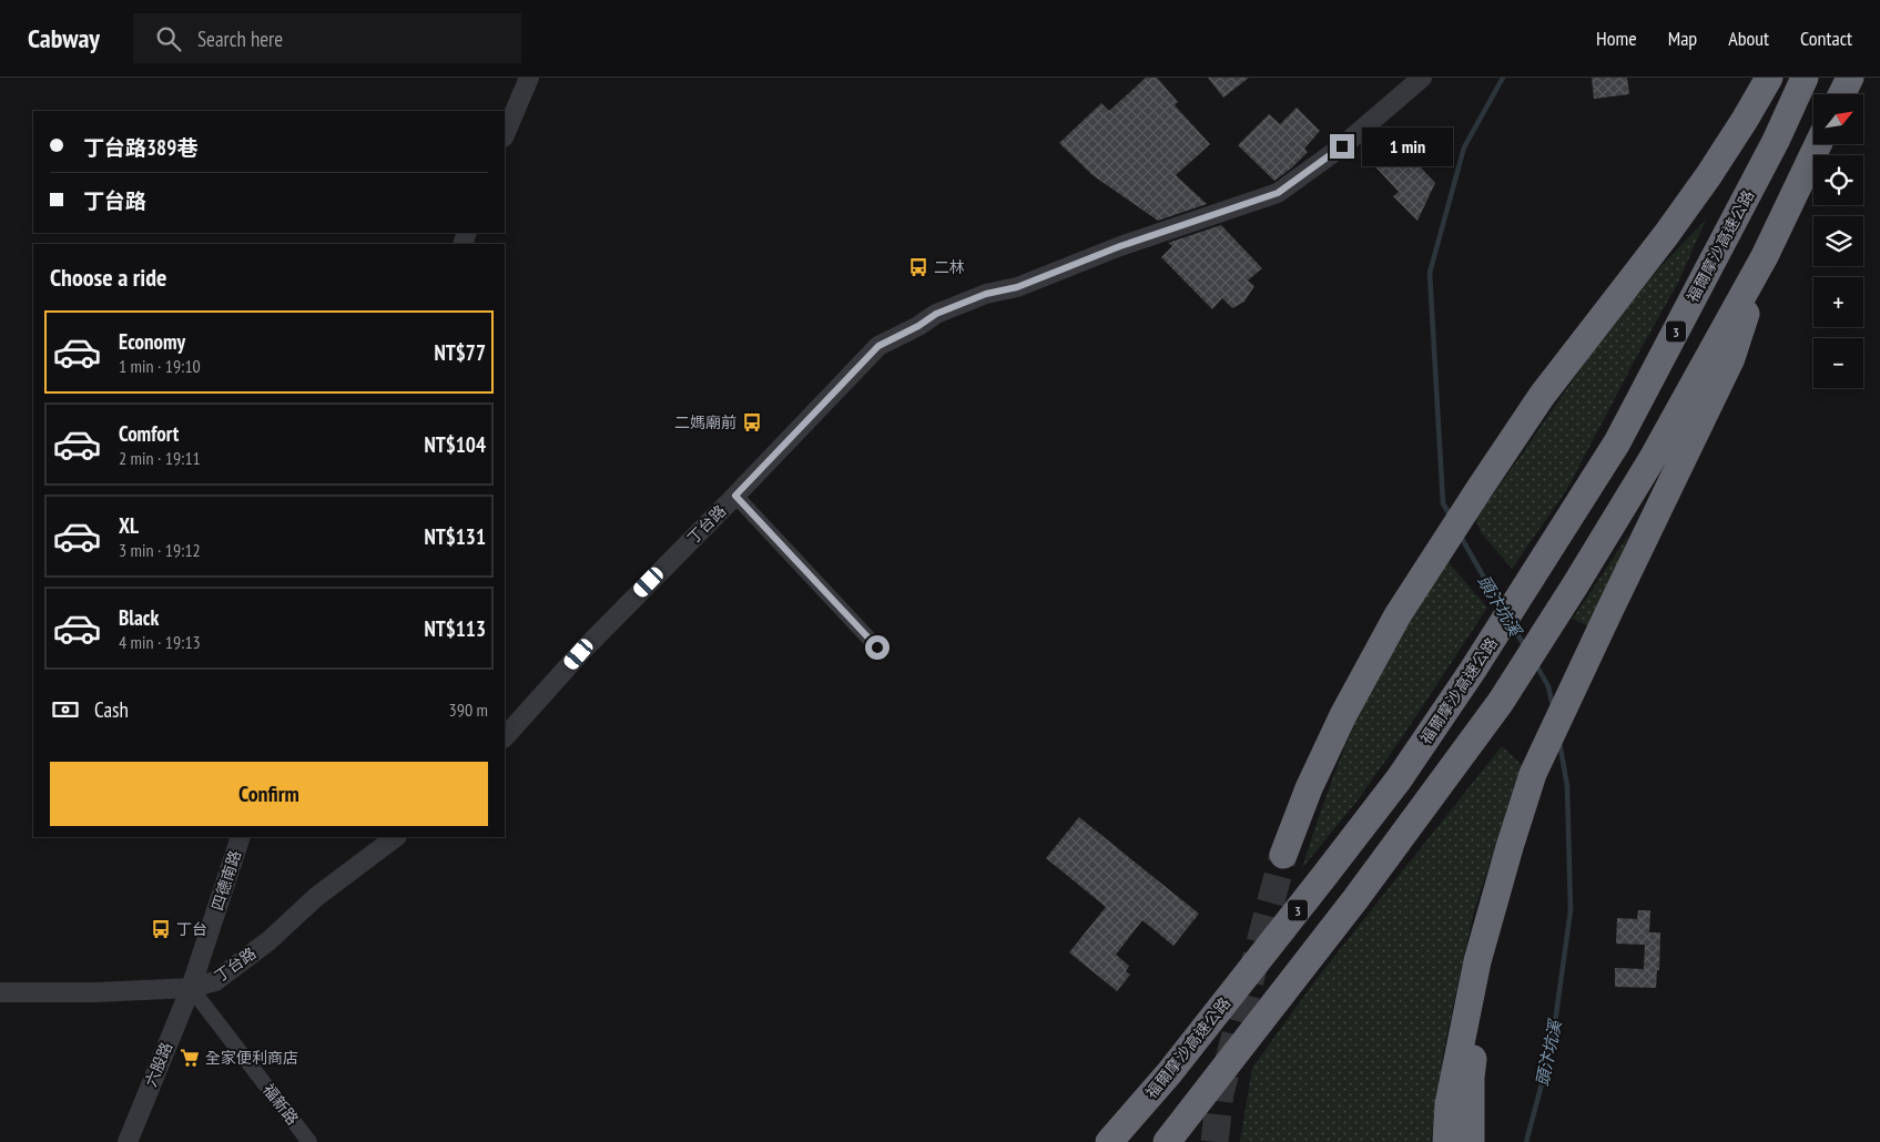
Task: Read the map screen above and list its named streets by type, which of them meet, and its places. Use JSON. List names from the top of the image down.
{
  "streets": {
    "highway": ["福爾摩沙高速公路", "3"],
    "street": [
      "丁台路",
      "四德南路",
      "六股路",
      "福新路"
    ]
  },
  "crossings": [
    ["丁台路", "四德南路"],
    ["丁台路", "六股路"],
    ["丁台路", "福新路"],
    ["四德南路", "六股路"],
    ["四德南路", "福新路"],
    ["六股路", "福新路"]
  ],
  "water": ["頭汴坑溪"],
  "places": {
    "bus stop": ["二林", "二媽廟前", "丁台"],
    "supermarket": ["全家便利商店"]
  },
  "north": "top right",
  "page": {
    "header": "Cabway",
    "search": "Search here",
    "nav": [
      "Home",
      "Map",
      "About",
      "Contact"
    ],
    "map_buttons": ["+", "−"],
    "banner": ["丁台路389巷", "丁台路"],
    "bubble": "1 min",
    "heading": "Choose a ride",
    "list": [
      {
        "name": "Economy",
        "note": "1 min · 19:10",
        "value": "NT$77"
      },
      {
        "name": "Comfort",
        "note": "2 min · 19:11",
        "value": "NT$104"
      },
      {
        "name": "XL",
        "note": "3 min · 19:12",
        "value": "NT$131"
      },
      {
        "name": "Black",
        "note": "4 min · 19:13",
        "value": "NT$113"
      }
    ],
    "pay": ["Cash", "390 m"],
    "buttons": "Confirm"
  }
}
